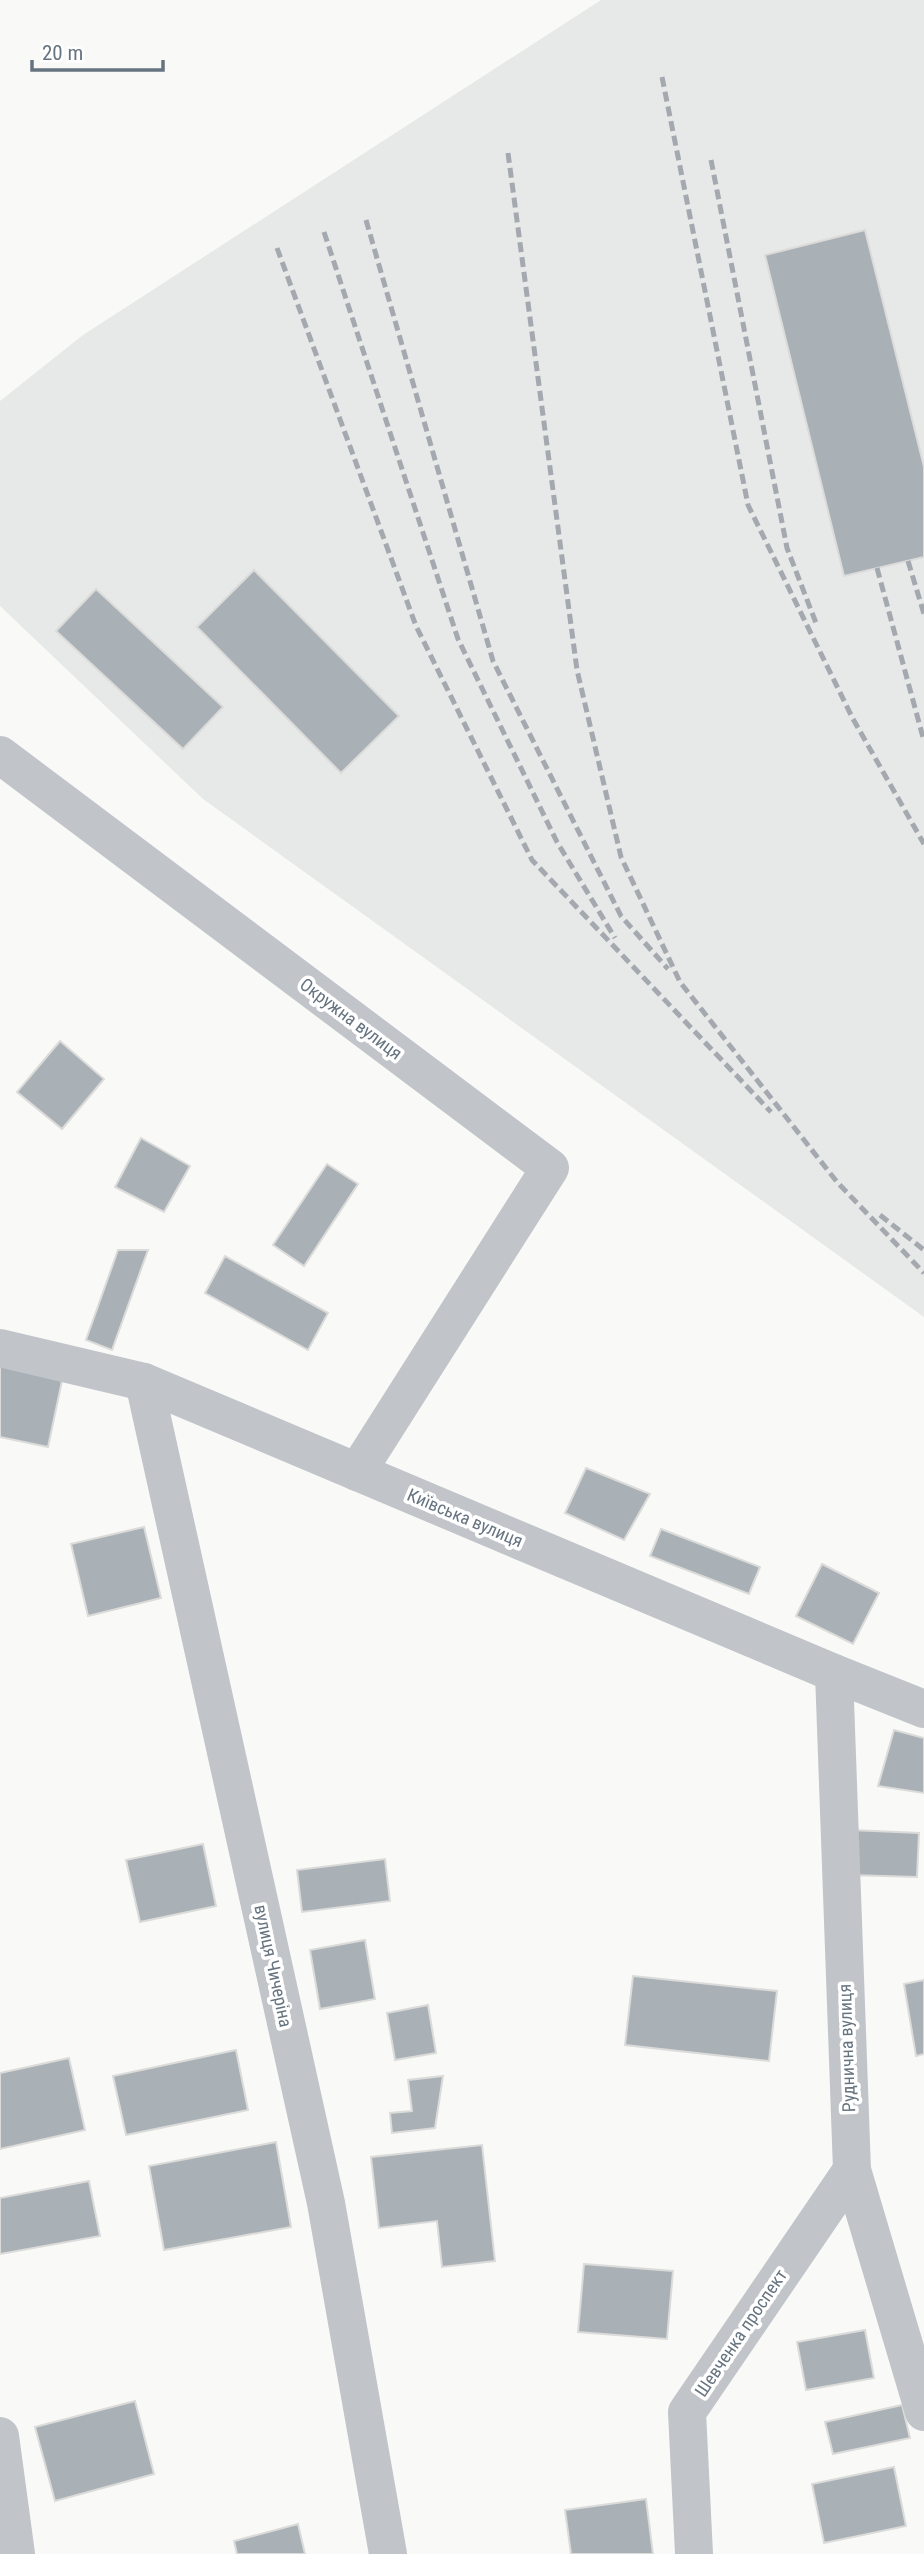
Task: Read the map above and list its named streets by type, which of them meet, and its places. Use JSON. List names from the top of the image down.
{
  "streets": {
    "street": [
      "Окружна вулиця",
      "Київська вулиця",
      "вулиця Чичеріна",
      "Руднична вулиця",
      "Шевченка проспект"
    ]
  },
  "crossings": [
    ["Окружна вулиця", "Київська вулиця"],
    ["Київська вулиця", "вулиця Чичеріна"],
    ["Київська вулиця", "Руднична вулиця"],
    ["Руднична вулиця", "Шевченка проспект"]
  ],
  "scale_bar": "20 m"
}
